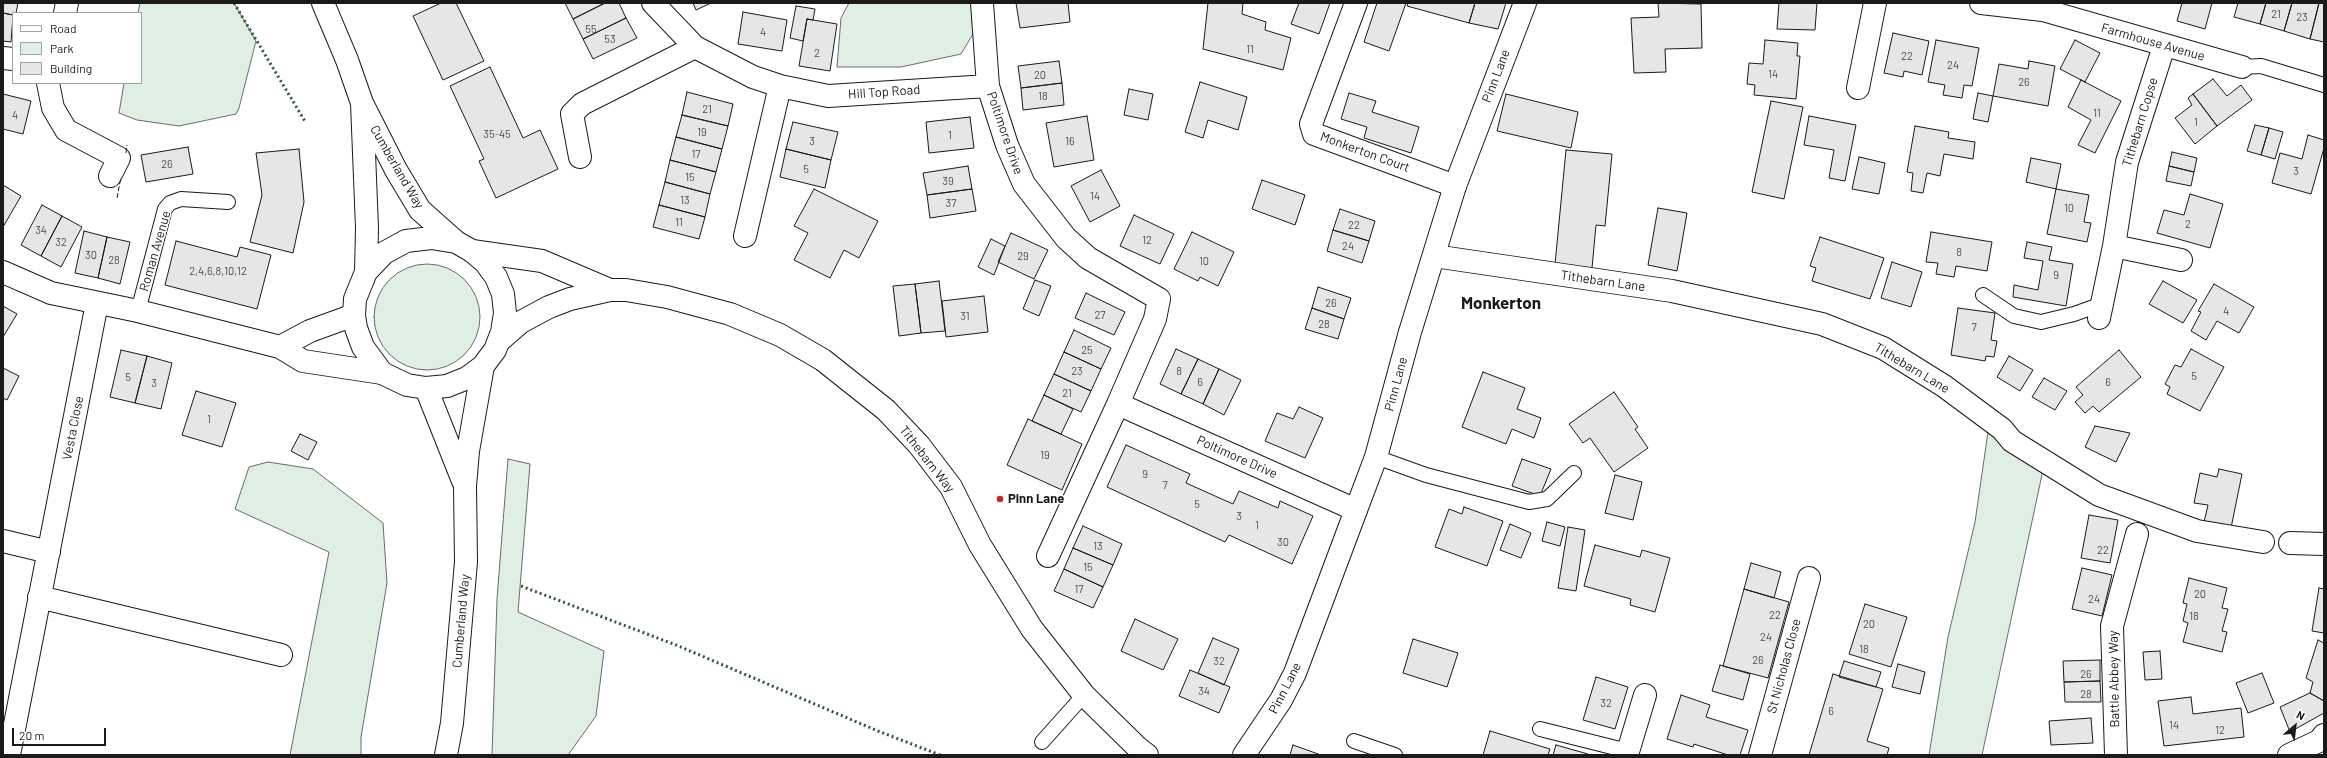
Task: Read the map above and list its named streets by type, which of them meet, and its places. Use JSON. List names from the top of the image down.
{
  "streets": {
    "street": [
      "Farmhouse Avenue",
      "Pinn Lane",
      "Hill Top Road",
      "Tithebarn Copse",
      "Poltimore Drive",
      "Monkerton Court",
      "Cumberland Way",
      "Tithebarn Lane",
      "Vesta Close",
      "Tithebarn Way",
      "St Nicholas Close",
      "Battle Abbey Way"
    ],
    "lane": ["Roman Avenue"]
  },
  "crossings": [
    ["Farmhouse Avenue", "Tithebarn Copse"],
    ["Pinn Lane", "Poltimore Drive"],
    ["Pinn Lane", "Monkerton Court"],
    ["Pinn Lane", "Tithebarn Lane"],
    ["Hill Top Road", "Poltimore Drive"],
    ["Cumberland Way", "Tithebarn Way"]
  ],
  "districts": ["Monkerton"],
  "places": ["Pinn Lane"],
  "house_numbers": [
    "21",
    "23",
    "55",
    "4",
    "53",
    "11",
    "2",
    "22",
    "24",
    "14",
    "20",
    "26",
    "18",
    "21",
    "11",
    "4",
    "1",
    "19",
    "35-45",
    "1",
    "3",
    "16",
    "17",
    "26",
    "5",
    "3",
    "15",
    "39",
    "14",
    "13",
    "37",
    "10",
    "11",
    "2",
    "22",
    "34",
    "12",
    "32",
    "24",
    "8",
    "30",
    "29",
    "28",
    "10",
    "2,4,6,8,10,12",
    "9",
    "26",
    "4",
    "27",
    "31",
    "28",
    "7",
    "25",
    "23",
    "8",
    "5",
    "5",
    "6",
    "6",
    "3",
    "21",
    "1",
    "19",
    "9",
    "7",
    "5",
    "3",
    "1",
    "30",
    "13",
    "22",
    "15",
    "17",
    "20",
    "24",
    "22",
    "18",
    "20",
    "24",
    "18",
    "26",
    "32",
    "26",
    "34",
    "28",
    "32",
    "6",
    "14",
    "12"
  ],
  "legend": ["Road", "Park", "Building"],
  "scale_bar": "20 m",
  "north": "top right"
}
